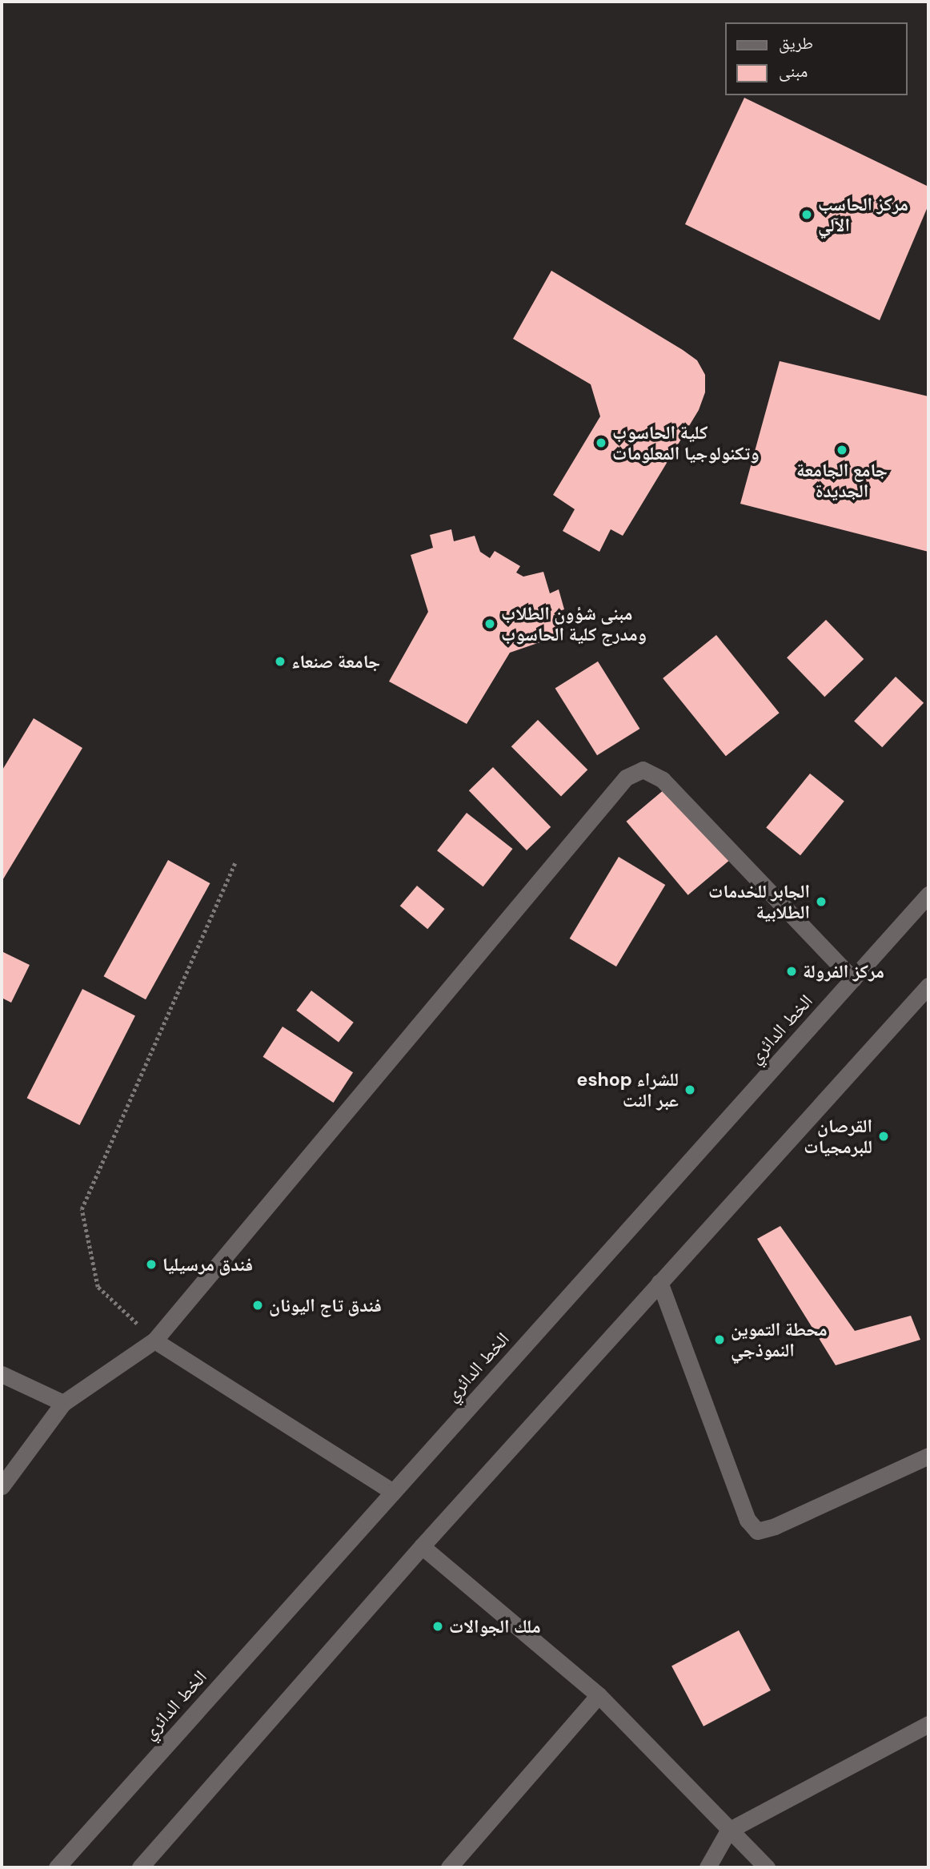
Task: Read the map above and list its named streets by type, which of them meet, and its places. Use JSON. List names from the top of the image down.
{
  "streets": {
    "street": ["الخط الدائري"]
  },
  "places": [
    "مركز الحاسب الآلي",
    "كلية الحاسوب وتكنولوجيا المعلومات",
    "جامع الجامعة الجديدة",
    "مبنى شؤون الطلاب ومدرج كلية الحاسوب",
    "جامعة صنعاء",
    "الجابر للخدمات الطلابية",
    "مركز الفرولة",
    "eshop للشراء عبر النت",
    "القرصان للبرمجيات",
    "فندق مرسيليا",
    "فندق تاج اليونان",
    "محطة التموين النموذجي",
    "ملك الجوالات"
  ],
  "legend": ["طريق", "مبنى"]
}
